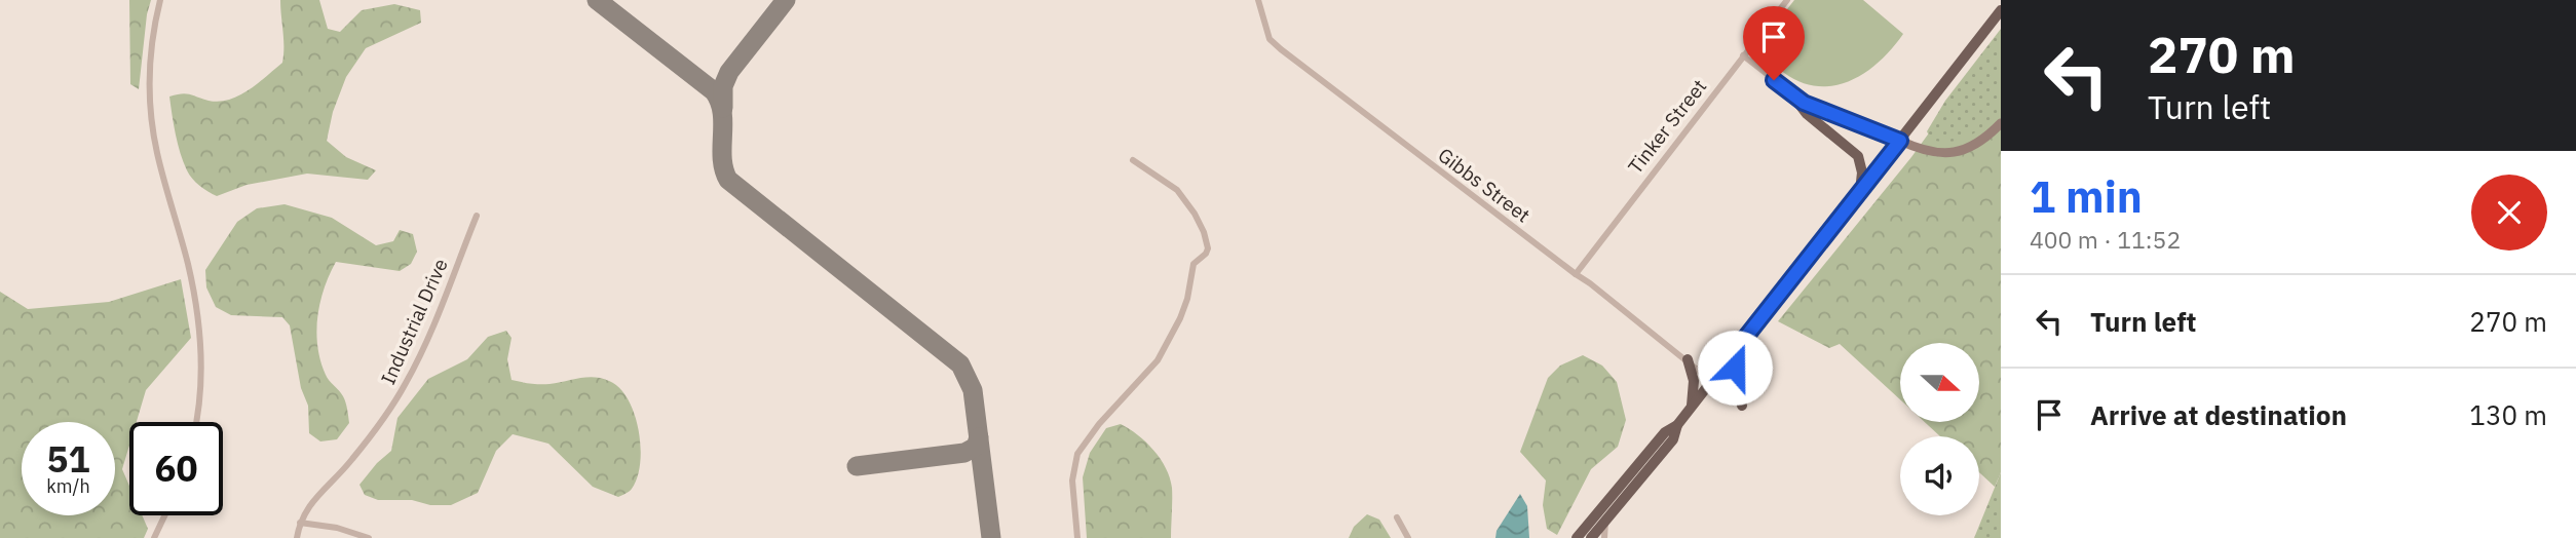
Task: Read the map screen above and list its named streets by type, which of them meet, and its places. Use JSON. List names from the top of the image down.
{
  "streets": {
    "street": ["Tinker Street", "Gibbs Street", "Industrial Drive"]
  },
  "crossings": [
    ["Tinker Street", "Gibbs Street"]
  ],
  "north": "right",
  "page": {
    "turn": ["270 m", "Turn left"],
    "heading": ["1 min", "400 m · 11:52"],
    "list": [
      {
        "name": "Turn left",
        "value": "270 m"
      },
      {
        "name": "Arrive at destination",
        "value": "130 m"
      }
    ],
    "speed": "51 km/h",
    "limit": "60"
  }
}
